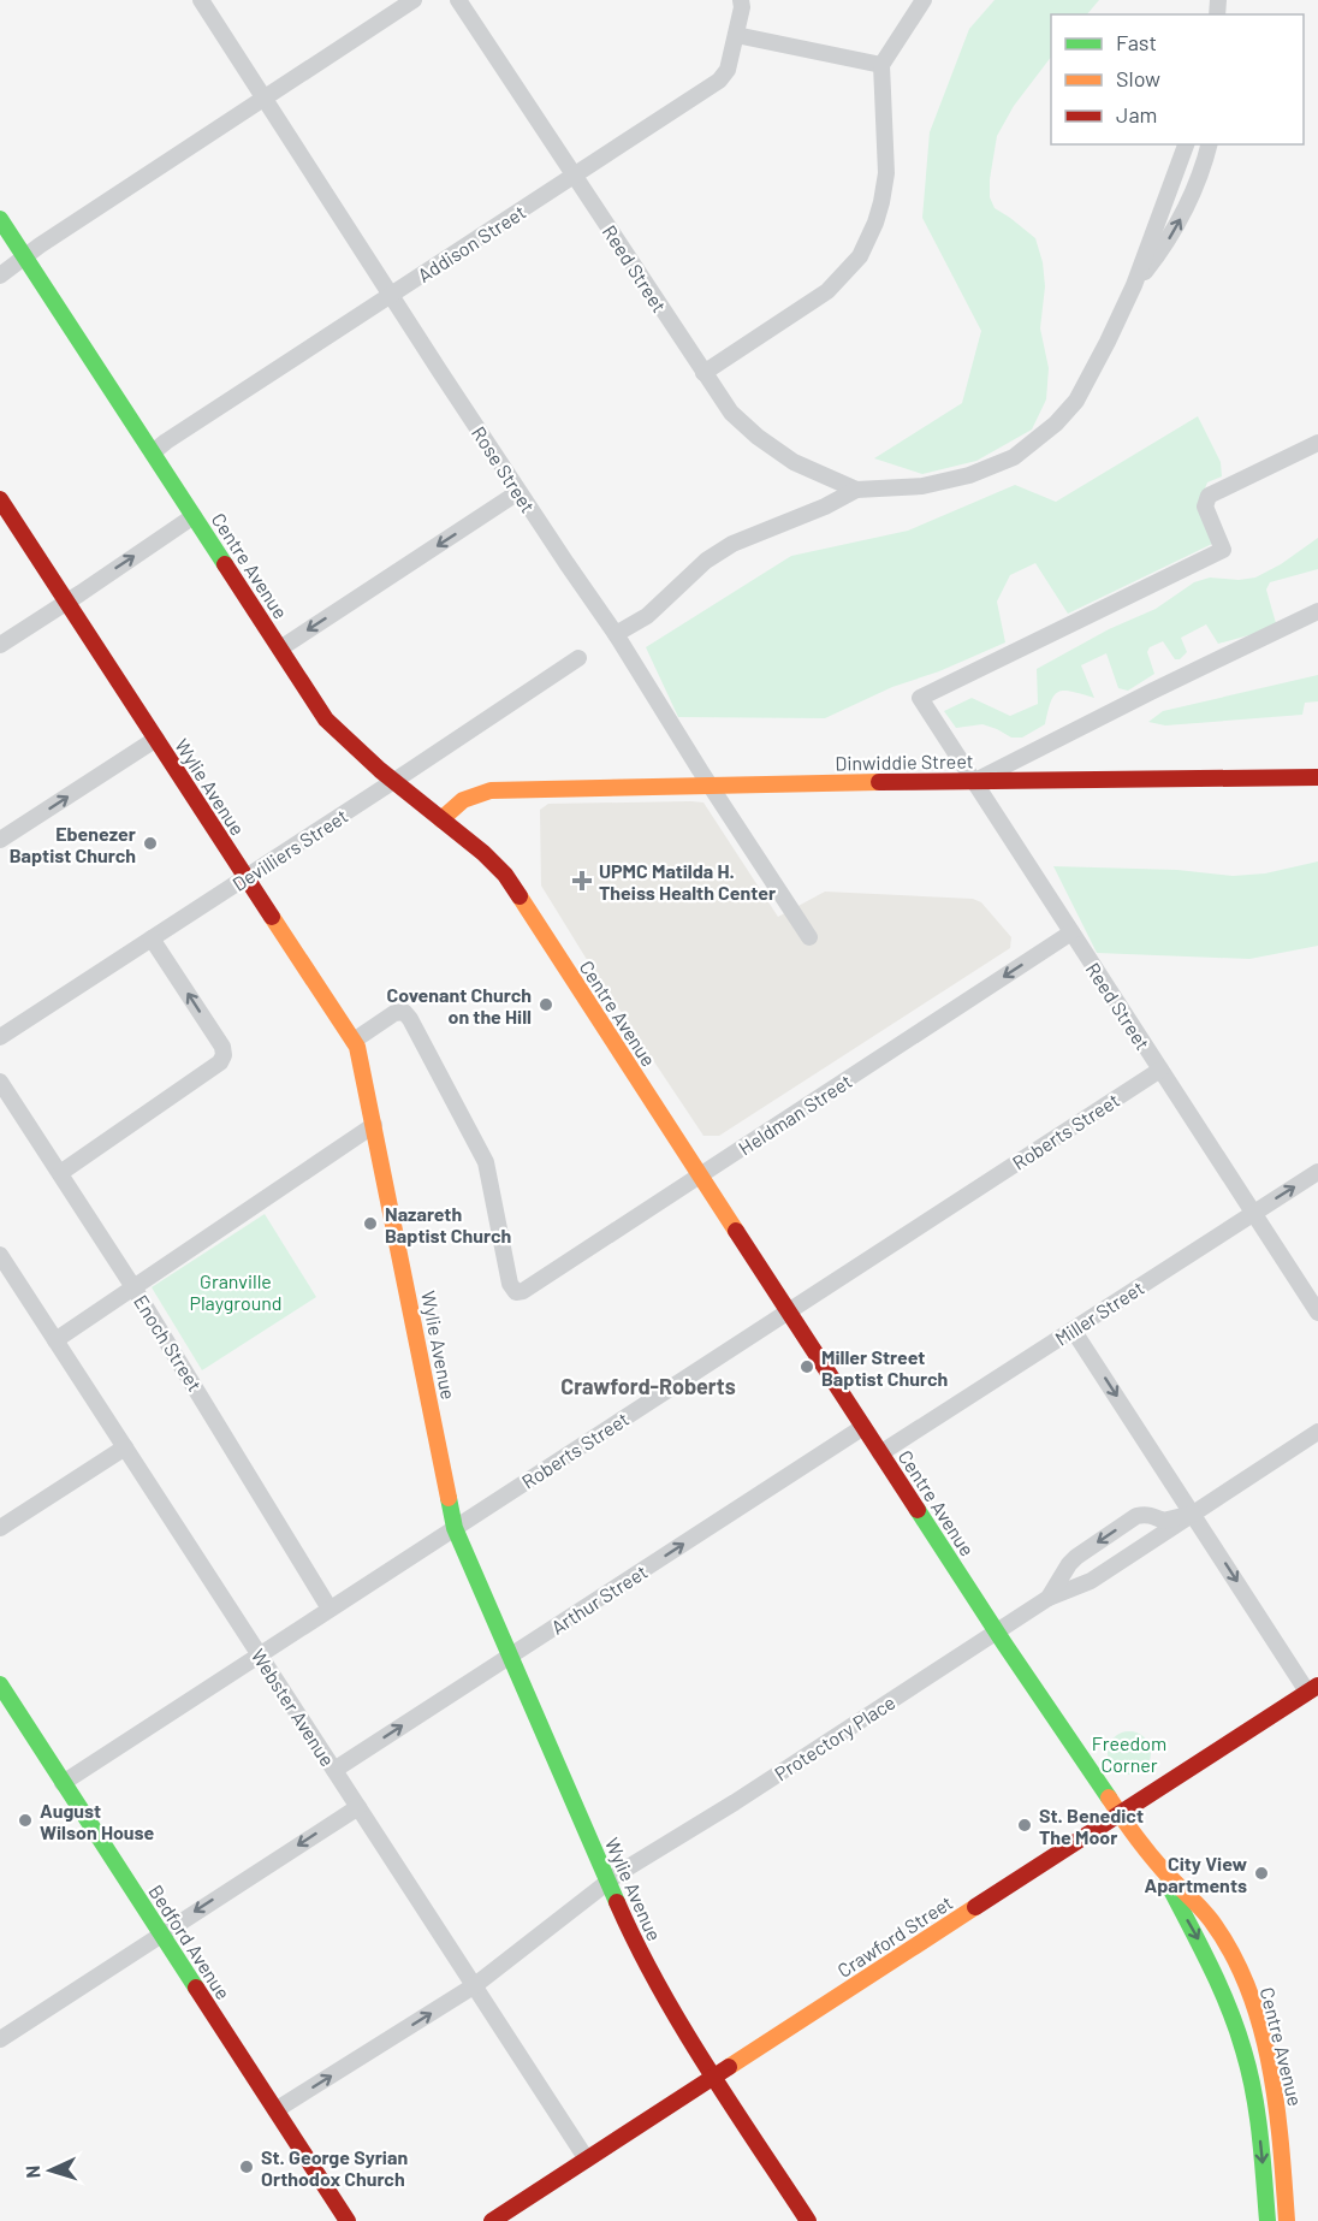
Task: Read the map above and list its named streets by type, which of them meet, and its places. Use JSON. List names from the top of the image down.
{
  "streets": {
    "street": [
      "Addison Street",
      "Reed Street",
      "Rose Street",
      "Centre Avenue",
      "Dinwiddie Street",
      "Wylie Avenue",
      "Devilliers Street",
      "Heldman Street",
      "Roberts Street",
      "Miller Street",
      "Enoch Street",
      "Arthur Street",
      "Webster Avenue",
      "Protectory Place",
      "Crawford Street",
      "Bedford Avenue"
    ]
  },
  "crossings": [
    ["Addison Street", "Reed Street"],
    ["Addison Street", "Rose Street"],
    ["Addison Street", "Centre Avenue"],
    ["Reed Street", "Dinwiddie Street"],
    ["Reed Street", "Heldman Street"],
    ["Reed Street", "Roberts Street"],
    ["Reed Street", "Miller Street"],
    ["Rose Street", "Dinwiddie Street"],
    ["Centre Avenue", "Dinwiddie Street"],
    ["Centre Avenue", "Devilliers Street"],
    ["Centre Avenue", "Heldman Street"],
    ["Centre Avenue", "Roberts Street"],
    ["Centre Avenue", "Miller Street"],
    ["Centre Avenue", "Arthur Street"],
    ["Centre Avenue", "Protectory Place"],
    ["Centre Avenue", "Crawford Street"],
    ["Wylie Avenue", "Devilliers Street"],
    ["Wylie Avenue", "Heldman Street"],
    ["Wylie Avenue", "Roberts Street"],
    ["Wylie Avenue", "Arthur Street"],
    ["Wylie Avenue", "Protectory Place"],
    ["Wylie Avenue", "Crawford Street"],
    ["Roberts Street", "Enoch Street"],
    ["Roberts Street", "Webster Avenue"],
    ["Roberts Street", "Bedford Avenue"],
    ["Arthur Street", "Webster Avenue"],
    ["Webster Avenue", "Protectory Place"],
    ["Webster Avenue", "Crawford Street"],
    ["Protectory Place", "Bedford Avenue"]
  ],
  "one_way": ["Heldman Street", "Arthur Street"],
  "districts": ["Crawford-Roberts"],
  "parks": ["Granville Playground", "Freedom Corner"],
  "places": {
    "other": [
      "Ebenezer Baptist Church",
      "Covenant Church on the Hill",
      "Nazareth Baptist Church",
      "Miller Street Baptist Church",
      "August Wilson House",
      "St. Benedict The Moor",
      "City View Apartments",
      "St. George Syrian Orthodox Church"
    ],
    "health": ["UPMC Matilda H. Theiss Health Center"]
  },
  "legend": ["Fast", "Slow", "Jam"],
  "north": "left"
}
